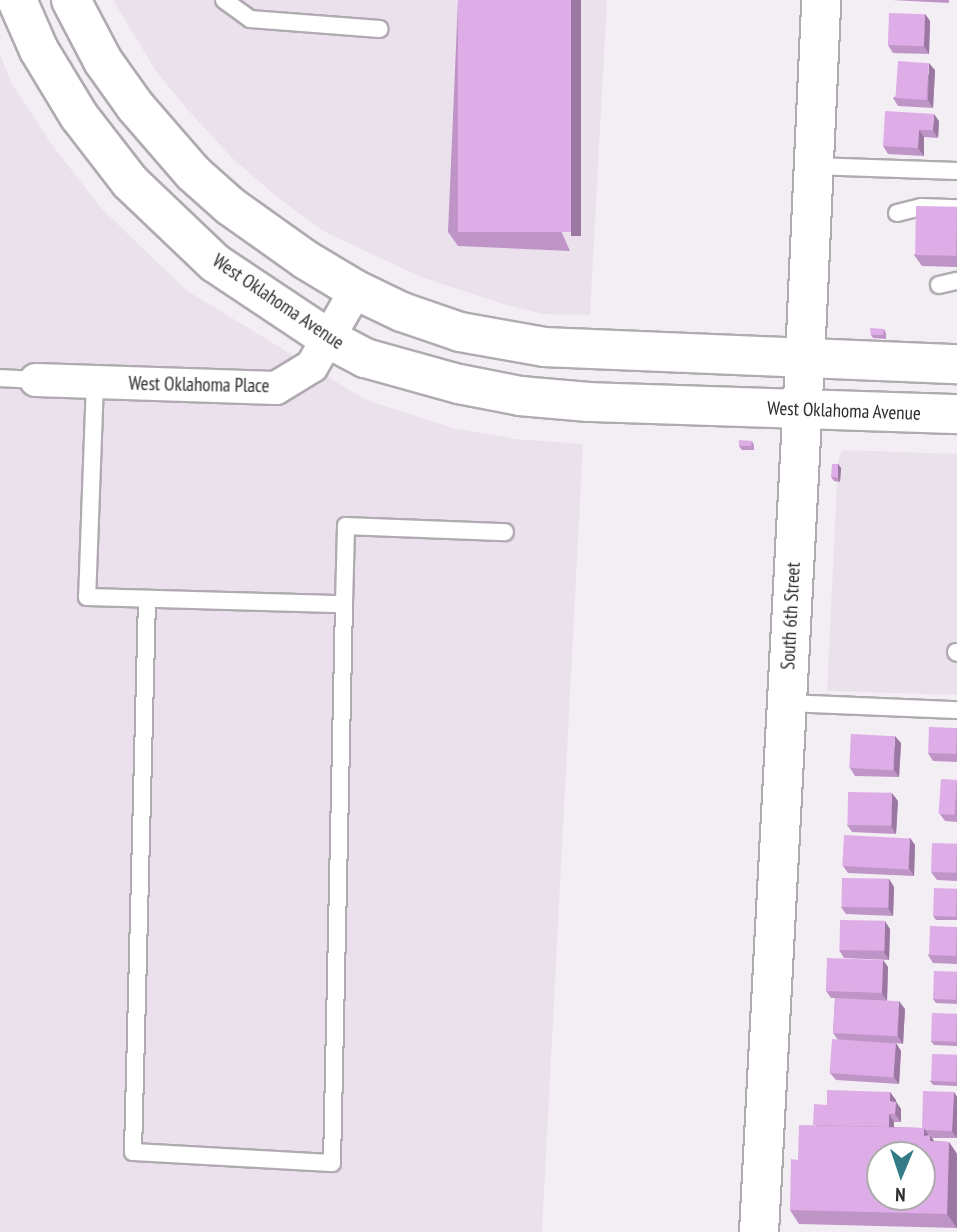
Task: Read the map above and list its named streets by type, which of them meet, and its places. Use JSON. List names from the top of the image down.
{
  "streets": {
    "main road": ["West Oklahoma Avenue", "South 6th Street"],
    "street": ["West Oklahoma Place"]
  },
  "crossings": [
    ["West Oklahoma Avenue", "West Oklahoma Place"],
    ["West Oklahoma Avenue", "South 6th Street"]
  ],
  "north": "bottom"
}
